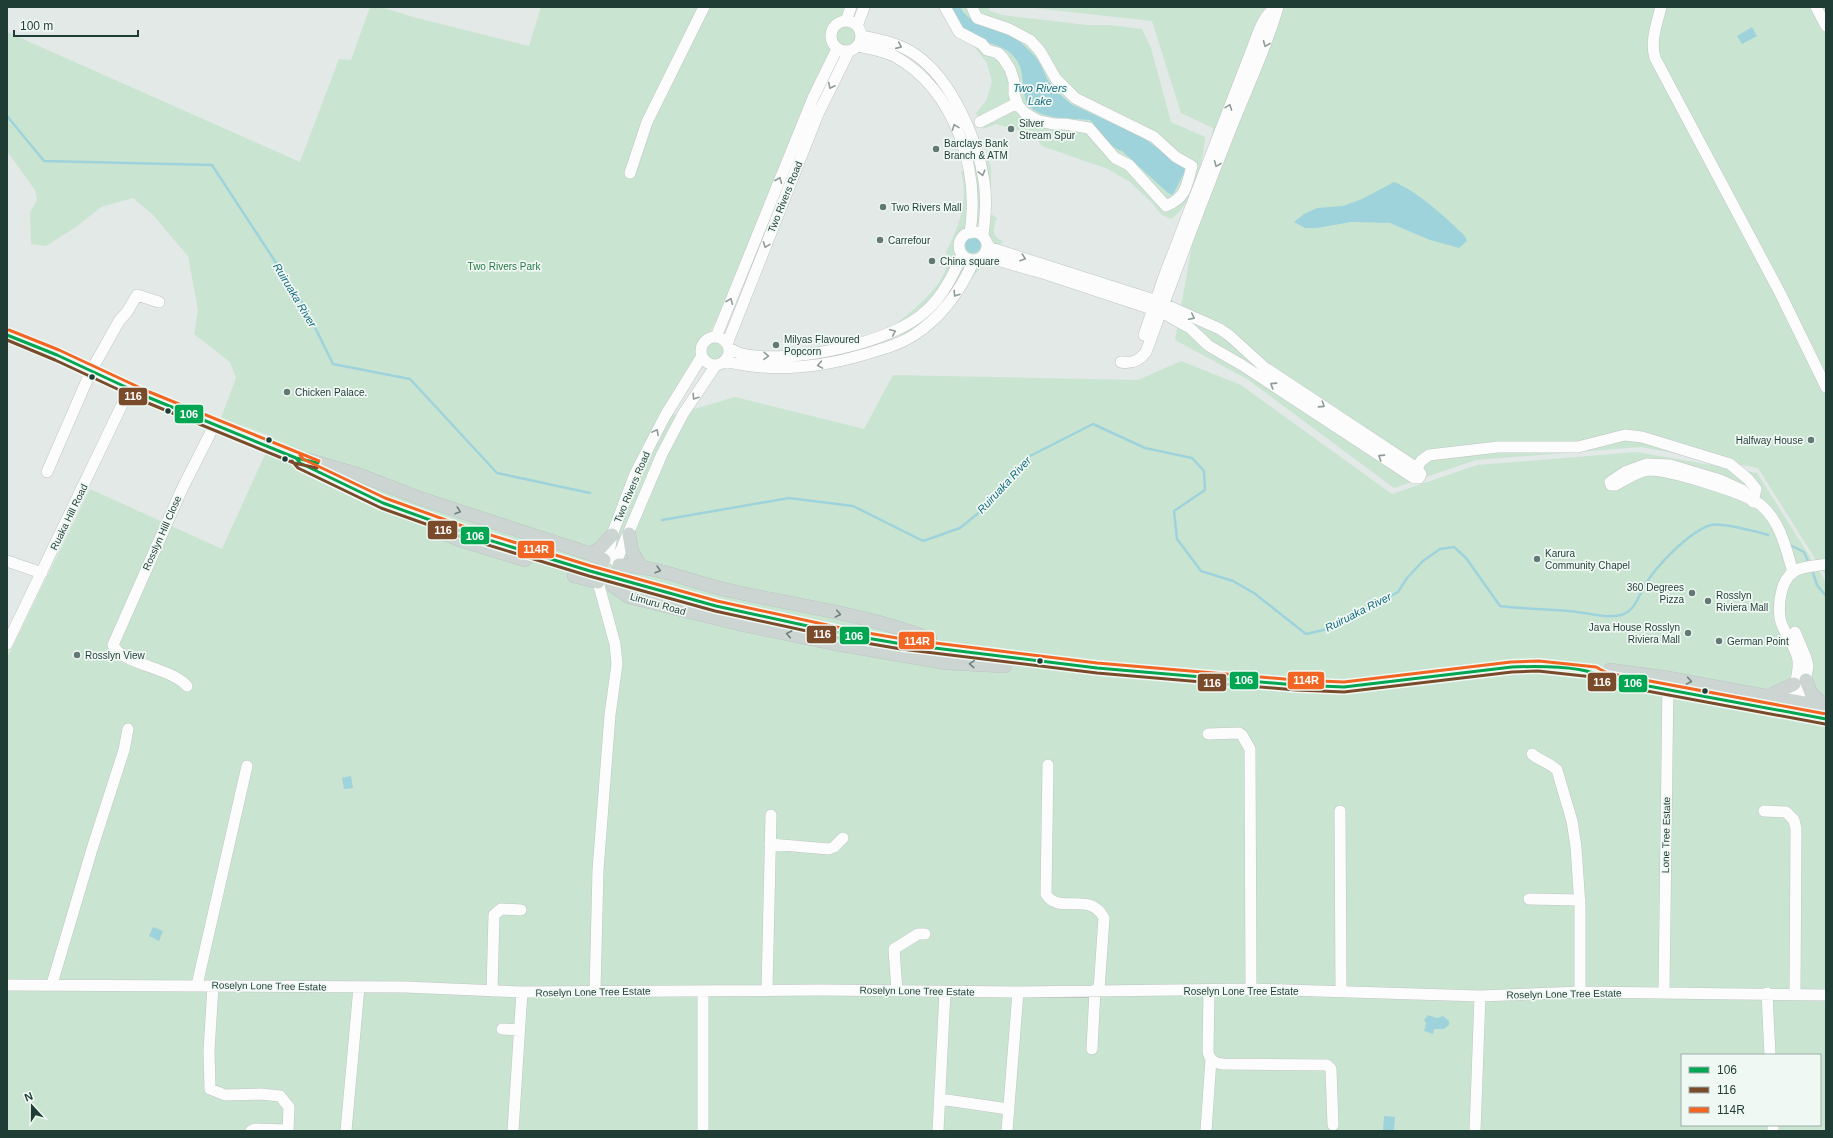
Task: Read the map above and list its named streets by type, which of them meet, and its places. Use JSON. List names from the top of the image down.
{
  "streets": {
    "main road": ["Limuru Road"],
    "street": [
      "Two Rivers Road",
      "Ruaka Hill Road",
      "Rosslyn Hill Close",
      "Lone Tree Estate",
      "Roselyn Lone Tree Estate"
    ]
  },
  "crossings": [
    ["Two Rivers Road", "Limuru Road"],
    ["Ruaka Hill Road", "Limuru Road"],
    ["Rosslyn Hill Close", "Limuru Road"],
    ["Limuru Road", "Lone Tree Estate"],
    ["Lone Tree Estate", "Roselyn Lone Tree Estate"]
  ],
  "water": ["Two Rivers Lake", "Ruiruaka River"],
  "parks": ["Two Rivers Park"],
  "places": [
    "Silver Stream Spur",
    "Barclays Bank Branch & ATM",
    "Two Rivers Mall",
    "Carrefour",
    "China square",
    "Milyas Flavoured Popcorn",
    "Chicken Palace.",
    "Halfway House",
    "Karura Community Chapel",
    "360 Degrees Pizza",
    "Rosslyn Riviera Mall",
    "Java House Rosslyn Riviera Mall",
    "German Point",
    "Rosslyn View"
  ],
  "lines": ["transit line 114R", "transit line 106", "transit line 116"],
  "legend": ["106", "116", "114R"],
  "scale_bar": "100 m",
  "north": "top"
}
